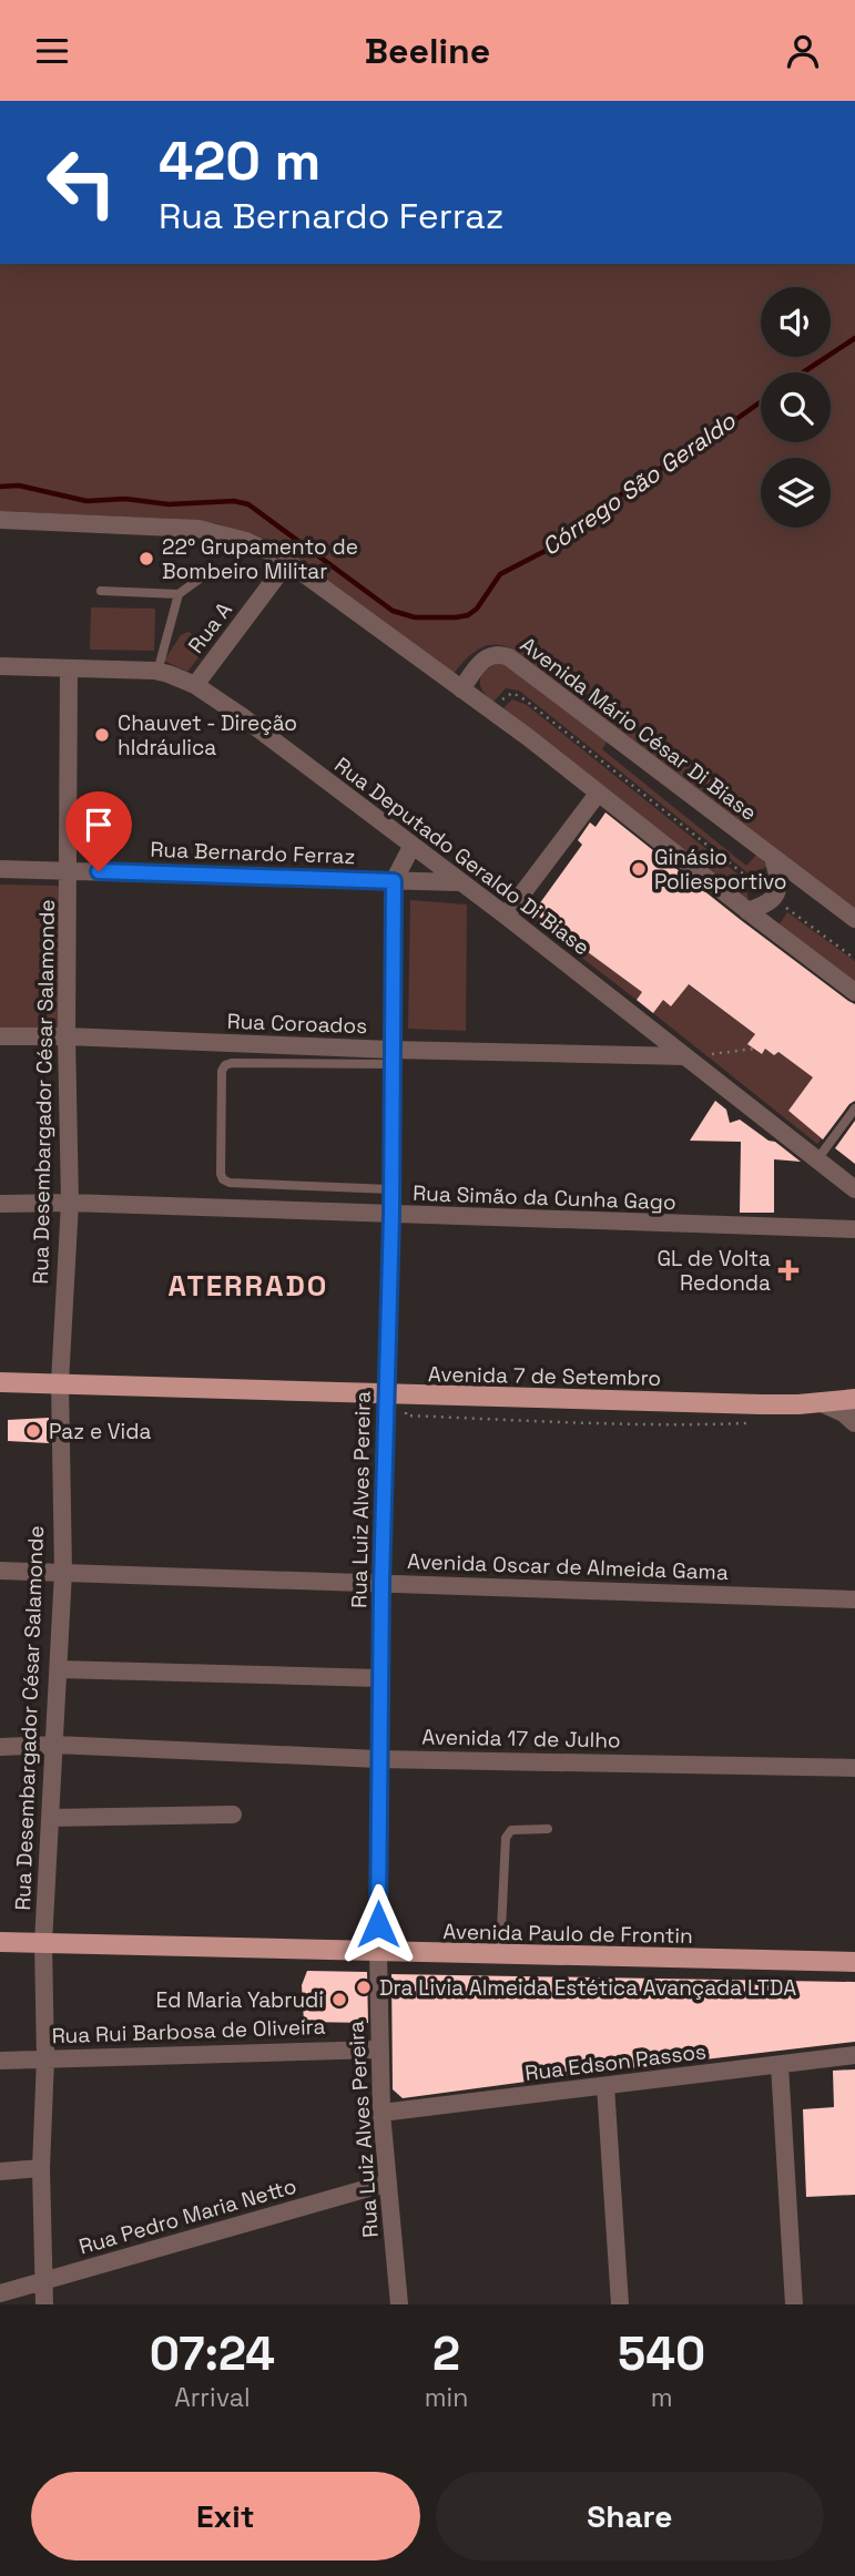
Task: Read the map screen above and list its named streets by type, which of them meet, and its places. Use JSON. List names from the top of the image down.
{
  "streets": {
    "main road": ["Avenida 7 de Setembro", "Avenida Paulo de Frontin"],
    "street": [
      "Rua A",
      "Avenida Mário César Di Biase",
      "Rua Bernardo Ferraz",
      "Rua Deputado Geraldo Di Biase",
      "Rua Coroados",
      "Rua Desembargador César Salamonde",
      "Rua Simão da Cunha Gago",
      "Rua Luiz Alves Pereira",
      "Avenida Oscar de Almeida Gama",
      "Avenida 17 de Julho",
      "Rua Rui Barbosa de Oliveira",
      "Rua Edson Passos",
      "Rua Pedro Maria Netto"
    ]
  },
  "crossings": [
    ["Rua A", "Rua Deputado Geraldo Di Biase"],
    ["Rua Bernardo Ferraz", "Rua Deputado Geraldo Di Biase"],
    ["Rua Bernardo Ferraz", "Rua Desembargador César Salamonde"],
    ["Rua Bernardo Ferraz", "Rua Luiz Alves Pereira"],
    ["Rua Deputado Geraldo Di Biase", "Rua Coroados"],
    ["Rua Deputado Geraldo Di Biase", "Rua Desembargador César Salamonde"],
    ["Rua Coroados", "Rua Desembargador César Salamonde"],
    ["Rua Coroados", "Rua Luiz Alves Pereira"],
    ["Rua Desembargador César Salamonde", "Rua Simão da Cunha Gago"],
    ["Rua Desembargador César Salamonde", "Avenida 7 de Setembro"],
    ["Rua Desembargador César Salamonde", "Avenida Oscar de Almeida Gama"],
    ["Rua Desembargador César Salamonde", "Avenida 17 de Julho"],
    ["Rua Desembargador César Salamonde", "Avenida Paulo de Frontin"],
    ["Rua Desembargador César Salamonde", "Rua Rui Barbosa de Oliveira"],
    ["Rua Desembargador César Salamonde", "Rua Pedro Maria Netto"],
    ["Rua Simão da Cunha Gago", "Rua Luiz Alves Pereira"],
    ["Avenida 7 de Setembro", "Rua Luiz Alves Pereira"],
    ["Rua Luiz Alves Pereira", "Avenida Oscar de Almeida Gama"],
    ["Rua Luiz Alves Pereira", "Avenida 17 de Julho"],
    ["Rua Luiz Alves Pereira", "Avenida Paulo de Frontin"],
    ["Rua Luiz Alves Pereira", "Rua Rui Barbosa de Oliveira"],
    ["Rua Luiz Alves Pereira", "Rua Edson Passos"],
    ["Rua Luiz Alves Pereira", "Rua Pedro Maria Netto"]
  ],
  "districts": ["ATERRADO"],
  "water": ["Córrego São Geraldo"],
  "places": {
    "other": [
      "22° Grupamento de Bombeiro Militar",
      "Chauvet - Direção hIdráulica",
      "Ginásio Poliesportivo",
      "Paz e Vida",
      "Dra Livia Almeida Estética Avançada LTDA",
      "Ed Maria Yabrudi"
    ],
    "health": ["GL de Volta Redonda"]
  },
  "page": {
    "header": "Beeline",
    "turn": ["420 m", "Rua Bernardo Ferraz"],
    "eta": [
      "07:24",
      "Arrival",
      "2",
      "min",
      "540",
      "m"
    ],
    "buttons": ["Exit", "Share"]
  }
}
